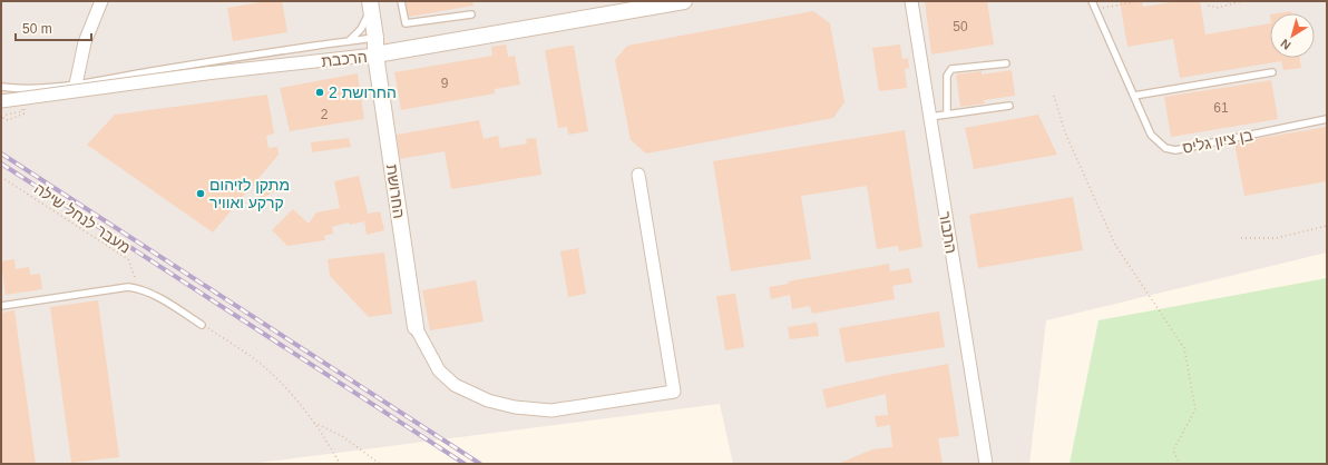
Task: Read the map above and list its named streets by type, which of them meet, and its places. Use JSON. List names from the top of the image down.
{
  "streets": {
    "street": ["הרכבת", "החרושת", "התבור"],
    "lane": ["בן ציון גליס"],
    "path": ["מעבר לנחל שילה"]
  },
  "crossings": [
    ["הרכבת", "החרושת"]
  ],
  "places": ["החרושת 2", "מתקן לזיהום קרקע ואוויר"],
  "house_numbers": [
    "50",
    "9",
    "61",
    "2"
  ],
  "scale_bar": "50 m",
  "north": "bottom left"
}
